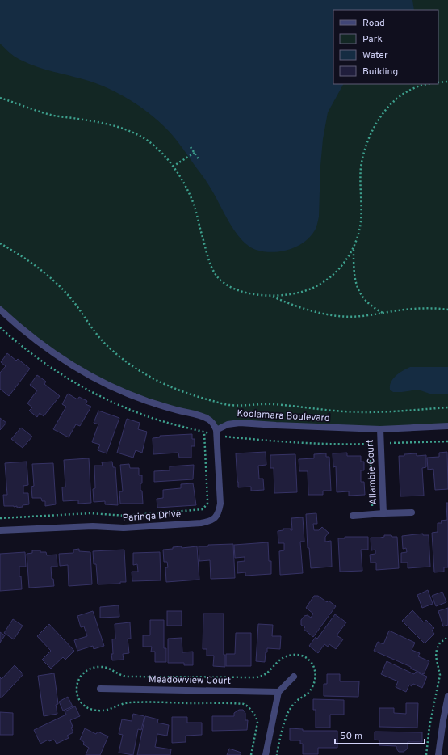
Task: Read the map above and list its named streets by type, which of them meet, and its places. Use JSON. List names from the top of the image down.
{
  "streets": {
    "street": [
      "Koolamara Boulevard",
      "Allambie Court",
      "Paringa Drive",
      "Meadowview Court"
    ]
  },
  "crossings": [
    ["Koolamara Boulevard", "Allambie Court"],
    ["Koolamara Boulevard", "Paringa Drive"]
  ],
  "legend": [
    "Road",
    "Park",
    "Water",
    "Building"
  ],
  "scale_bar": "50 m"
}
